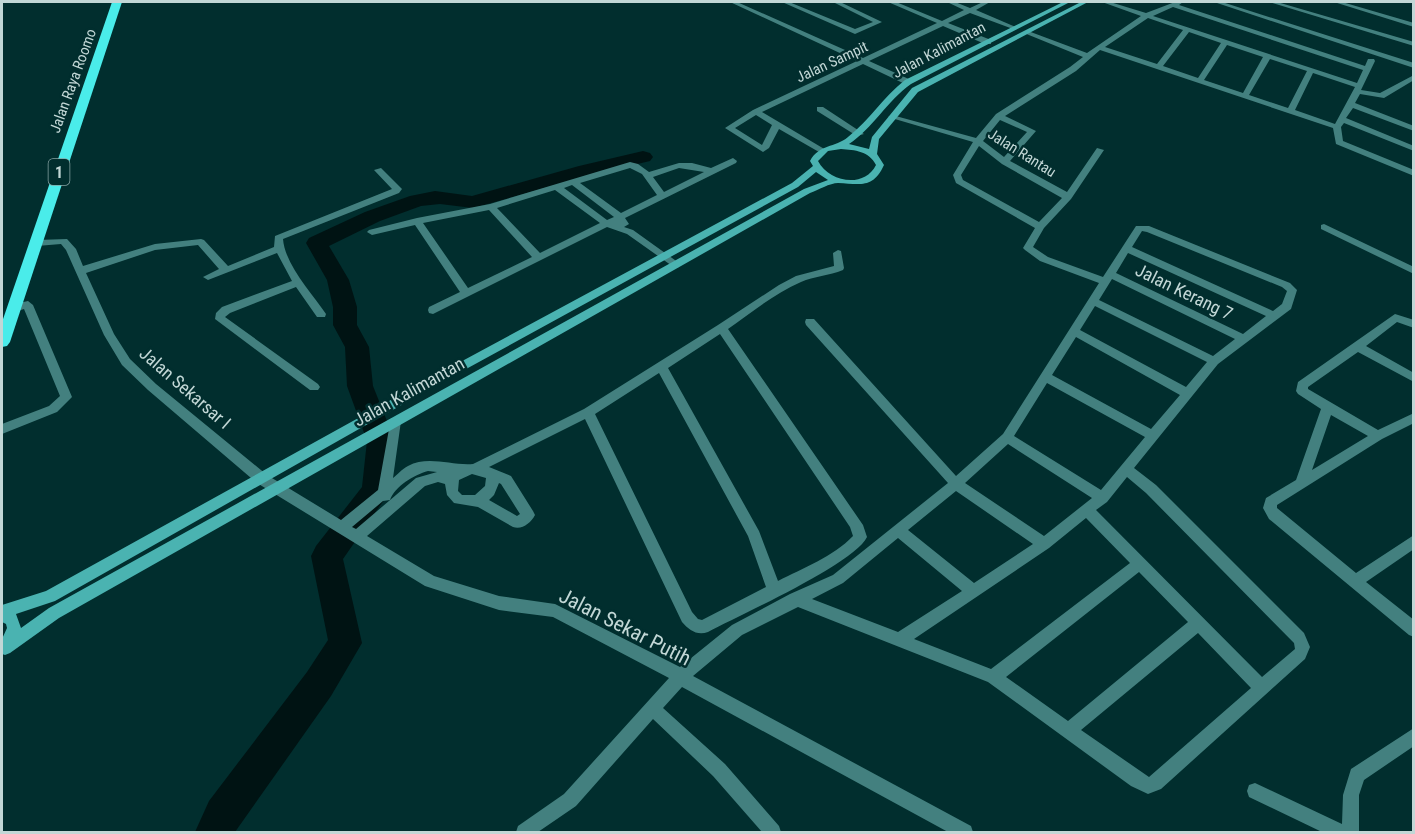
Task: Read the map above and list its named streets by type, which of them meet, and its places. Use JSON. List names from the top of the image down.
{
  "streets": {
    "highway": ["Jalan Raya Roomo", "1"],
    "main road": ["Jalan Kalimantan"],
    "street": [
      "Jalan Sampit",
      "Jalan Rantau",
      "Jalan Kerang 7",
      "Jalan Sekarsar I",
      "Jalan Sekar Putih"
    ]
  },
  "crossings": [
    ["Jalan Kalimantan", "Jalan Rantau"],
    ["Jalan Kalimantan", "Jalan Sekarsar I"],
    ["Jalan Kalimantan", "Jalan Sekar Putih"],
    ["Jalan Raya Roomo", "Jalan Sekarsar I"],
    ["Jalan Sekarsar I", "Jalan Sekar Putih"]
  ]
}
